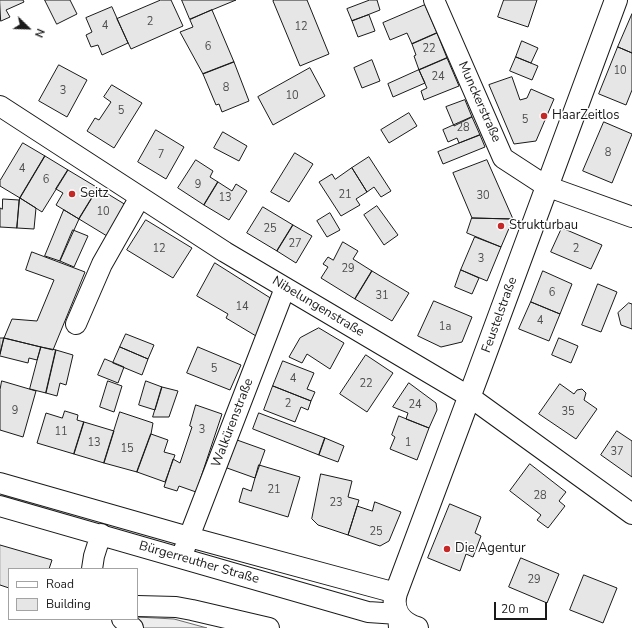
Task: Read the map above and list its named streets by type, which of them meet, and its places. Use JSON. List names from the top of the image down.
{
  "streets": {
    "main road": ["Feustelstraße"],
    "street": [
      "Munckerstraße",
      "Nibelungenstraße",
      "Walkürenstraße",
      "Bürgerreuther Straße"
    ]
  },
  "crossings": [
    ["Munckerstraße", "Feustelstraße"],
    ["Nibelungenstraße", "Feustelstraße"],
    ["Nibelungenstraße", "Walkürenstraße"],
    ["Feustelstraße", "Bürgerreuther Straße"],
    ["Walkürenstraße", "Bürgerreuther Straße"]
  ],
  "places": [
    "HaarZeitlos",
    "Seitz",
    "Strukturbau",
    "Die Agentur"
  ],
  "house_numbers": [
    "2",
    "4",
    "12",
    "6",
    "22",
    "10",
    "24",
    "8",
    "3",
    "10",
    "5",
    "5",
    "28",
    "8",
    "7",
    "4",
    "6",
    "9",
    "21",
    "30",
    "13",
    "10",
    "25",
    "27",
    "12",
    "2",
    "3",
    "29",
    "6",
    "31",
    "14",
    "4",
    "1a",
    "5",
    "4",
    "22",
    "2",
    "24",
    "9",
    "35",
    "3",
    "11",
    "13",
    "1",
    "15",
    "37",
    "21",
    "28",
    "23",
    "25",
    "29"
  ],
  "legend": ["Road", "Building"],
  "scale_bar": "20 m",
  "north": "bottom right"
}
